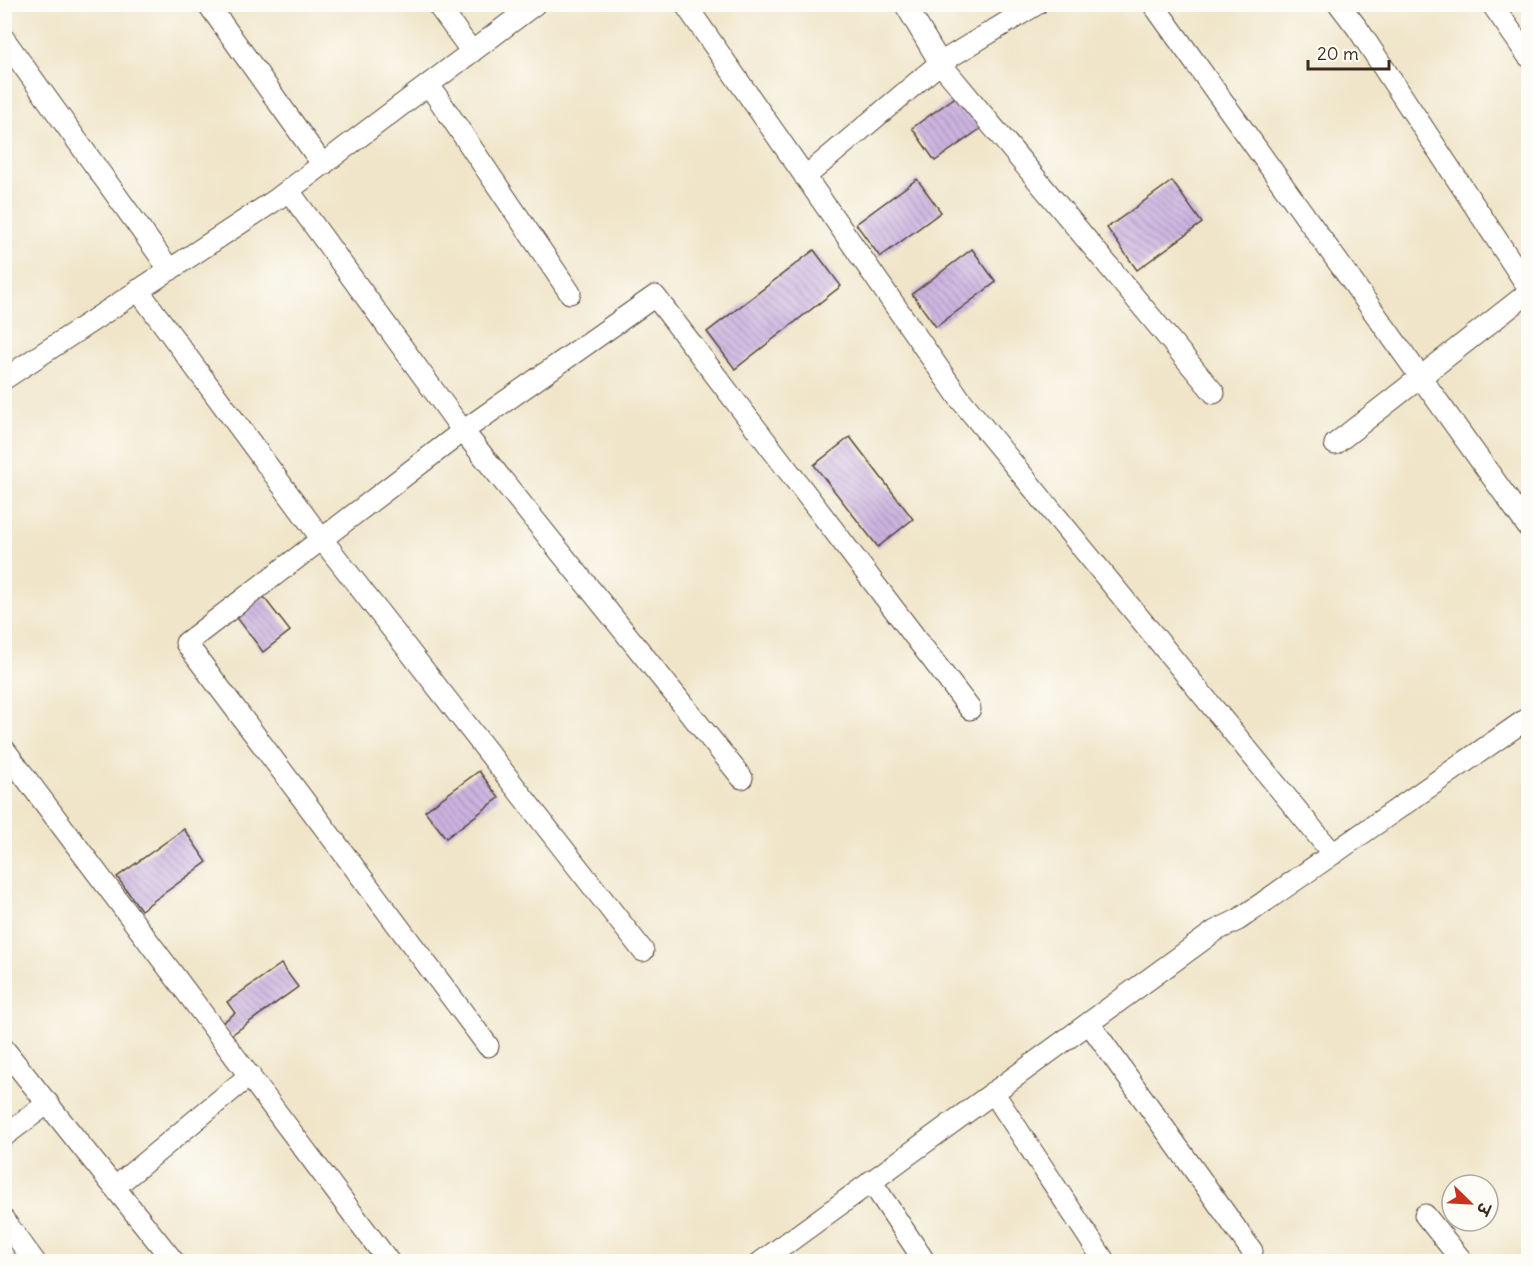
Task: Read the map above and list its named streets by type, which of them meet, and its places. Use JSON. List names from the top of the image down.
{
  "scale_bar": "20 m",
  "north": "bottom right"
}
